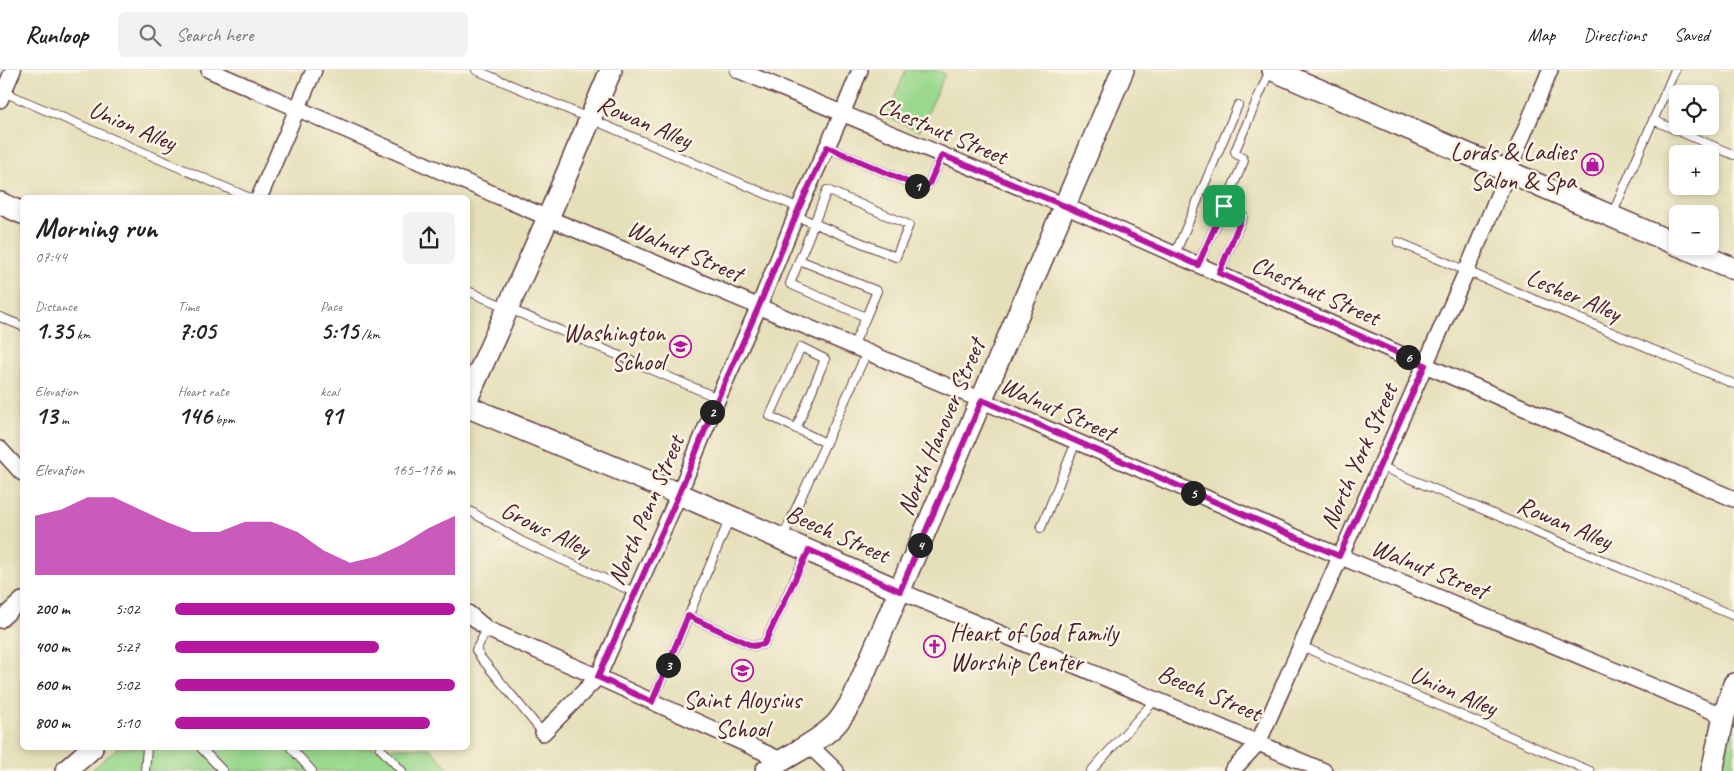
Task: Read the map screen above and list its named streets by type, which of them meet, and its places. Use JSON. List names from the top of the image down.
{
  "streets": {
    "street": [
      "Chestnut Street",
      "Walnut Street",
      "North Hanover Street",
      "North York Street",
      "North Penn Street",
      "Beech Street"
    ],
    "lane": [
      "Rowan Alley",
      "Union Alley",
      "Lesher Alley",
      "Grows Alley"
    ]
  },
  "crossings": [
    ["Rowan Alley", "North York Street"],
    ["Rowan Alley", "North Penn Street"],
    ["Union Alley", "North York Street"],
    ["Chestnut Street", "North Hanover Street"],
    ["Chestnut Street", "North York Street"],
    ["Chestnut Street", "North Penn Street"],
    ["Walnut Street", "North Hanover Street"],
    ["Walnut Street", "North York Street"],
    ["Walnut Street", "North Penn Street"],
    ["Lesher Alley", "North York Street"],
    ["North Hanover Street", "Beech Street"],
    ["North York Street", "Beech Street"],
    ["North Penn Street", "Grows Alley"],
    ["North Penn Street", "Beech Street"]
  ],
  "places": {
    "shop": ["Lords & Ladies Salon & Spa"],
    "school or university": ["Washington School", "Saint Aloysius School"],
    "church": ["Heart of God Family Worship Center"]
  },
  "page": {
    "header": "Runloop",
    "search": "Search here",
    "nav": ["Map", "Directions", "Saved"],
    "map_buttons": ["+", "−"],
    "pins": [
      "1",
      "6",
      "2",
      "5",
      "4",
      "3"
    ],
    "heading": ["Morning run", "07:44"],
    "stats": [
      ["Distance", "1.35 km"],
      ["Time", "7:05"],
      ["Pace", "5:15 /km"],
      ["Elevation", "13 m"],
      ["Heart rate", "146 bpm"],
      ["kcal", "91"]
    ],
    "chart": ["Elevation", "165–176 m"],
    "list": [
      {
        "name": "200 m",
        "note": "5:02"
      },
      {
        "name": "400 m",
        "note": "5:27"
      },
      {
        "name": "600 m",
        "note": "5:02"
      },
      {
        "name": "800 m",
        "note": "5:10"
      }
    ]
  }
}
